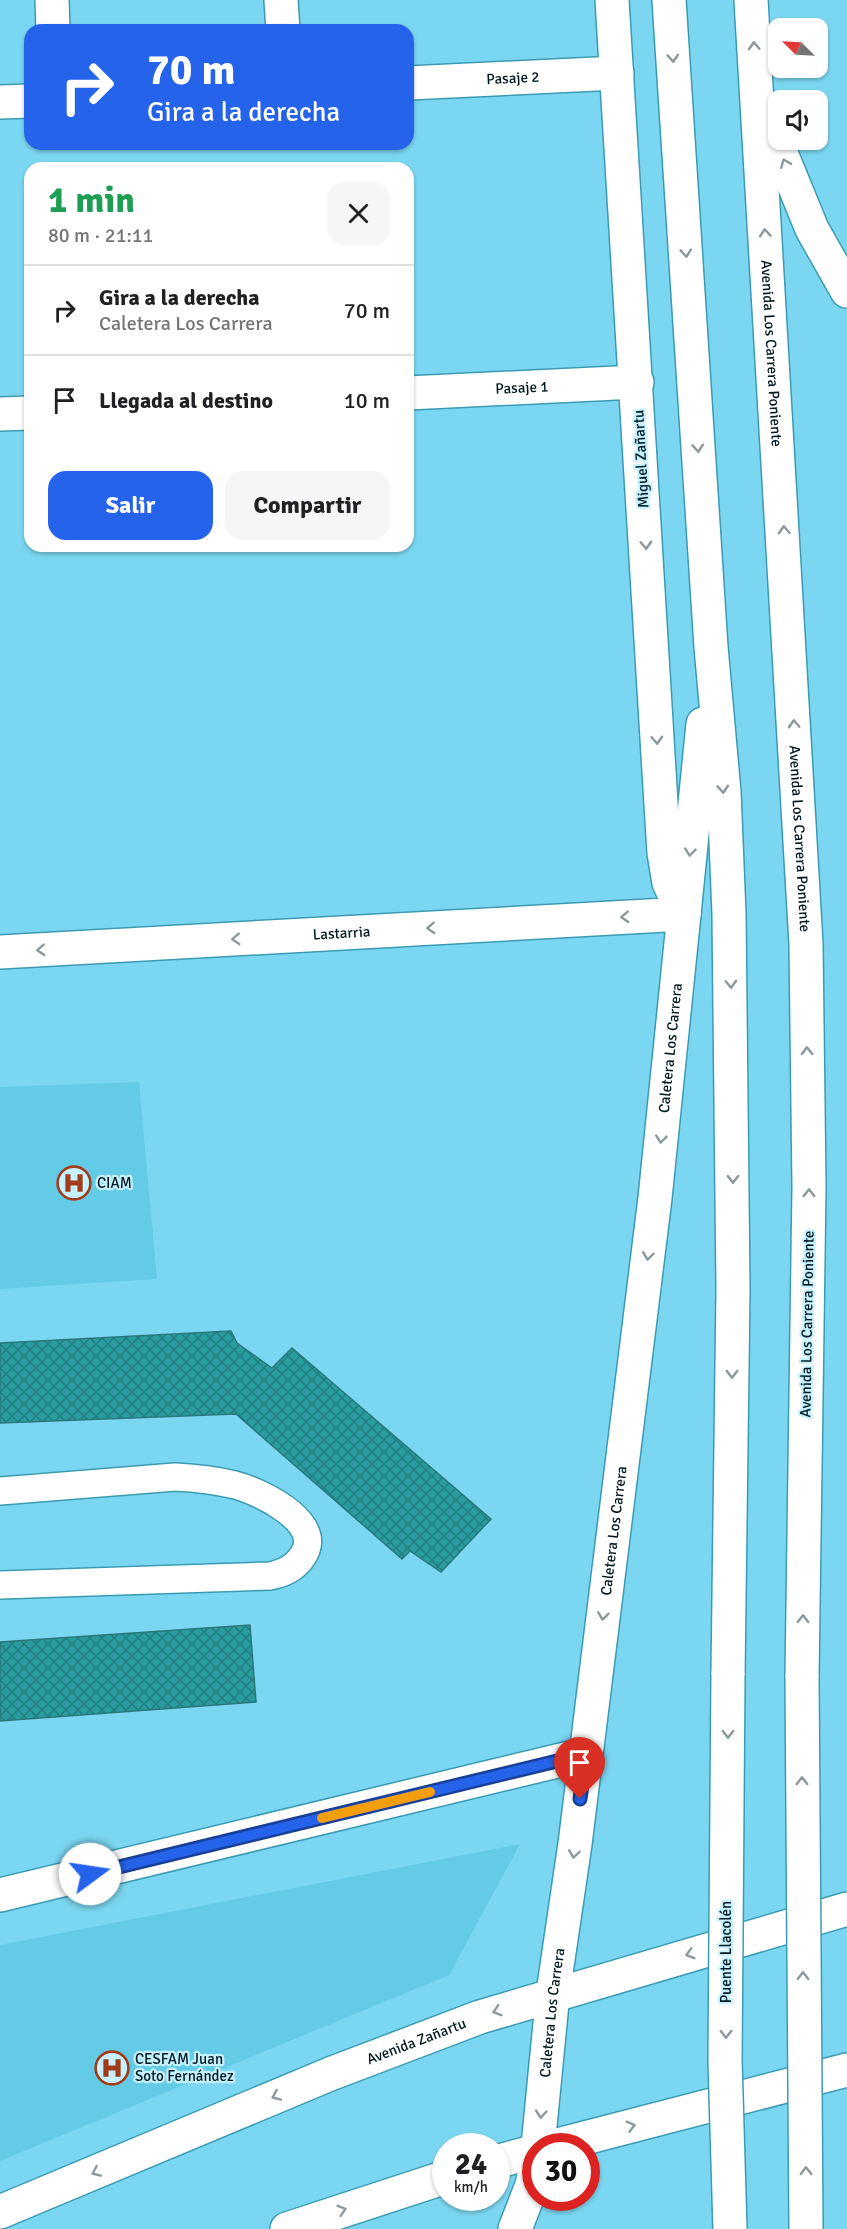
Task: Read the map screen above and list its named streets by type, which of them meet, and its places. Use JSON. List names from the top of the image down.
{
  "streets": {
    "street": [
      "Pasaje 2",
      "Avenida Los Carrera Poniente",
      "Pasaje 1",
      "Miguel Zañartu",
      "Lastarria",
      "Caletera Los Carrera",
      "Puente Llacolén",
      "Avenida Zañartu"
    ]
  },
  "crossings": [
    ["Pasaje 2", "Miguel Zañartu"],
    ["Pasaje 1", "Miguel Zañartu"],
    ["Miguel Zañartu", "Lastarria"],
    ["Miguel Zañartu", "Caletera Los Carrera"],
    ["Lastarria", "Caletera Los Carrera"],
    ["Caletera Los Carrera", "Puente Llacolén"],
    ["Caletera Los Carrera", "Avenida Zañartu"]
  ],
  "one_way": ["Lastarria", "Caletera Los Carrera", "Puente Llacolén"],
  "places": {
    "hospital": ["CIAM", "CESFAM Juan Soto Fernández"]
  },
  "north": "top left",
  "page": {
    "turn": ["70 m", "Gira a la derecha"],
    "heading": ["1 min", "80 m · 21:11"],
    "list": [
      {
        "name": "Gira a la derecha",
        "note": "Caletera Los Carrera",
        "value": "70 m"
      },
      {
        "name": "Llegada al destino",
        "value": "10 m"
      }
    ],
    "buttons": ["Salir", "Compartir"],
    "speed": "24 km/h",
    "limit": "30"
  }
}
